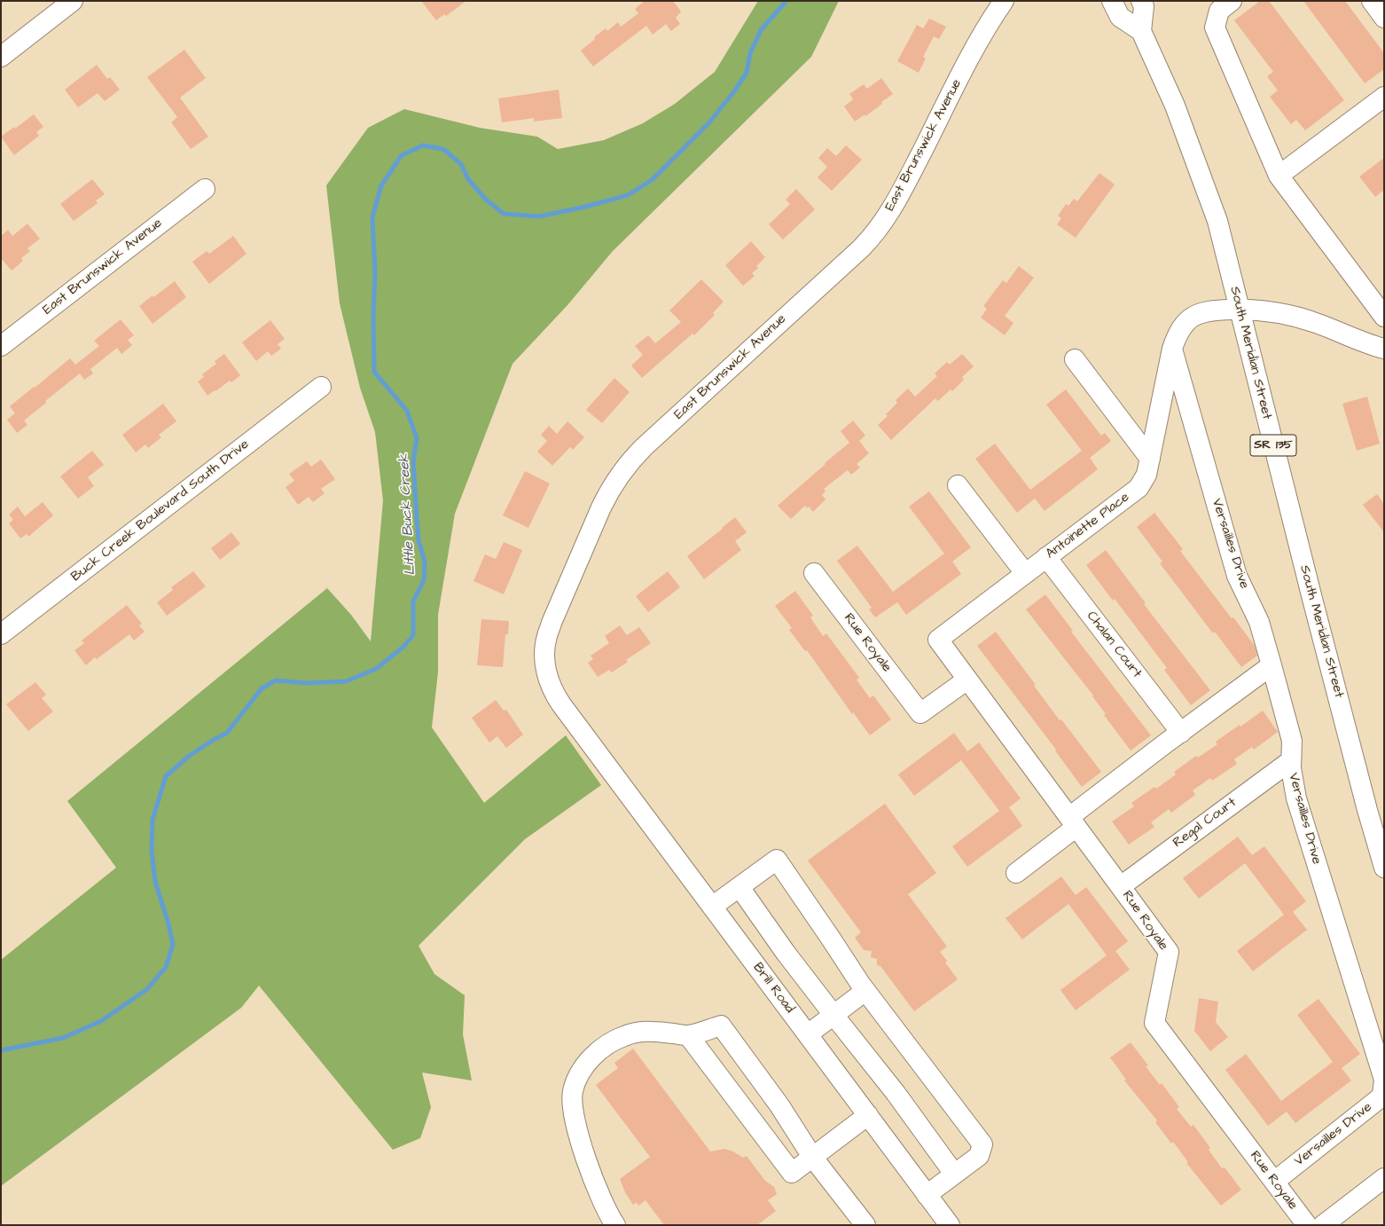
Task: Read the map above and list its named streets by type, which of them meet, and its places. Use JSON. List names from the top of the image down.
{
  "streets": {
    "street": [
      "East Brunswick Avenue",
      "South Meridian Street",
      "SR 135",
      "Buck Creek Boulevard South Drive",
      "Antoinette Place",
      "Versailles Drive",
      "Rue Royale",
      "Chalan Court",
      "Regal Court",
      "Brill Road"
    ]
  },
  "crossings": [
    ["East Brunswick Avenue", "Brill Road"],
    ["South Meridian Street", "Antoinette Place"],
    ["Antoinette Place", "Versailles Drive"],
    ["Antoinette Place", "Rue Royale"],
    ["Antoinette Place", "Chalan Court"],
    ["Versailles Drive", "Rue Royale"],
    ["Versailles Drive", "Regal Court"],
    ["Rue Royale", "Regal Court"]
  ],
  "water": ["Little Buck Creek"]
}
